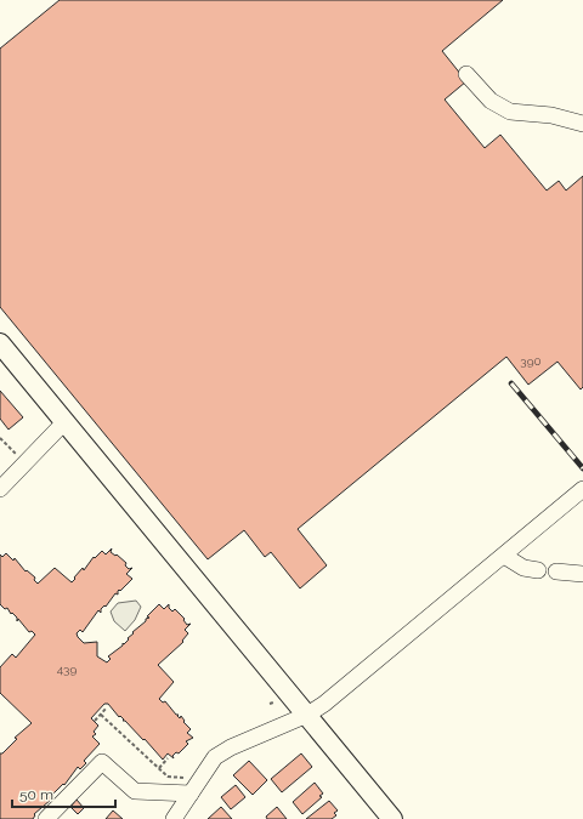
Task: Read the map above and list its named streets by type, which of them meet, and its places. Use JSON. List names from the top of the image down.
{
  "house_numbers": ["390", "439"],
  "scale_bar": "50 m"
}
